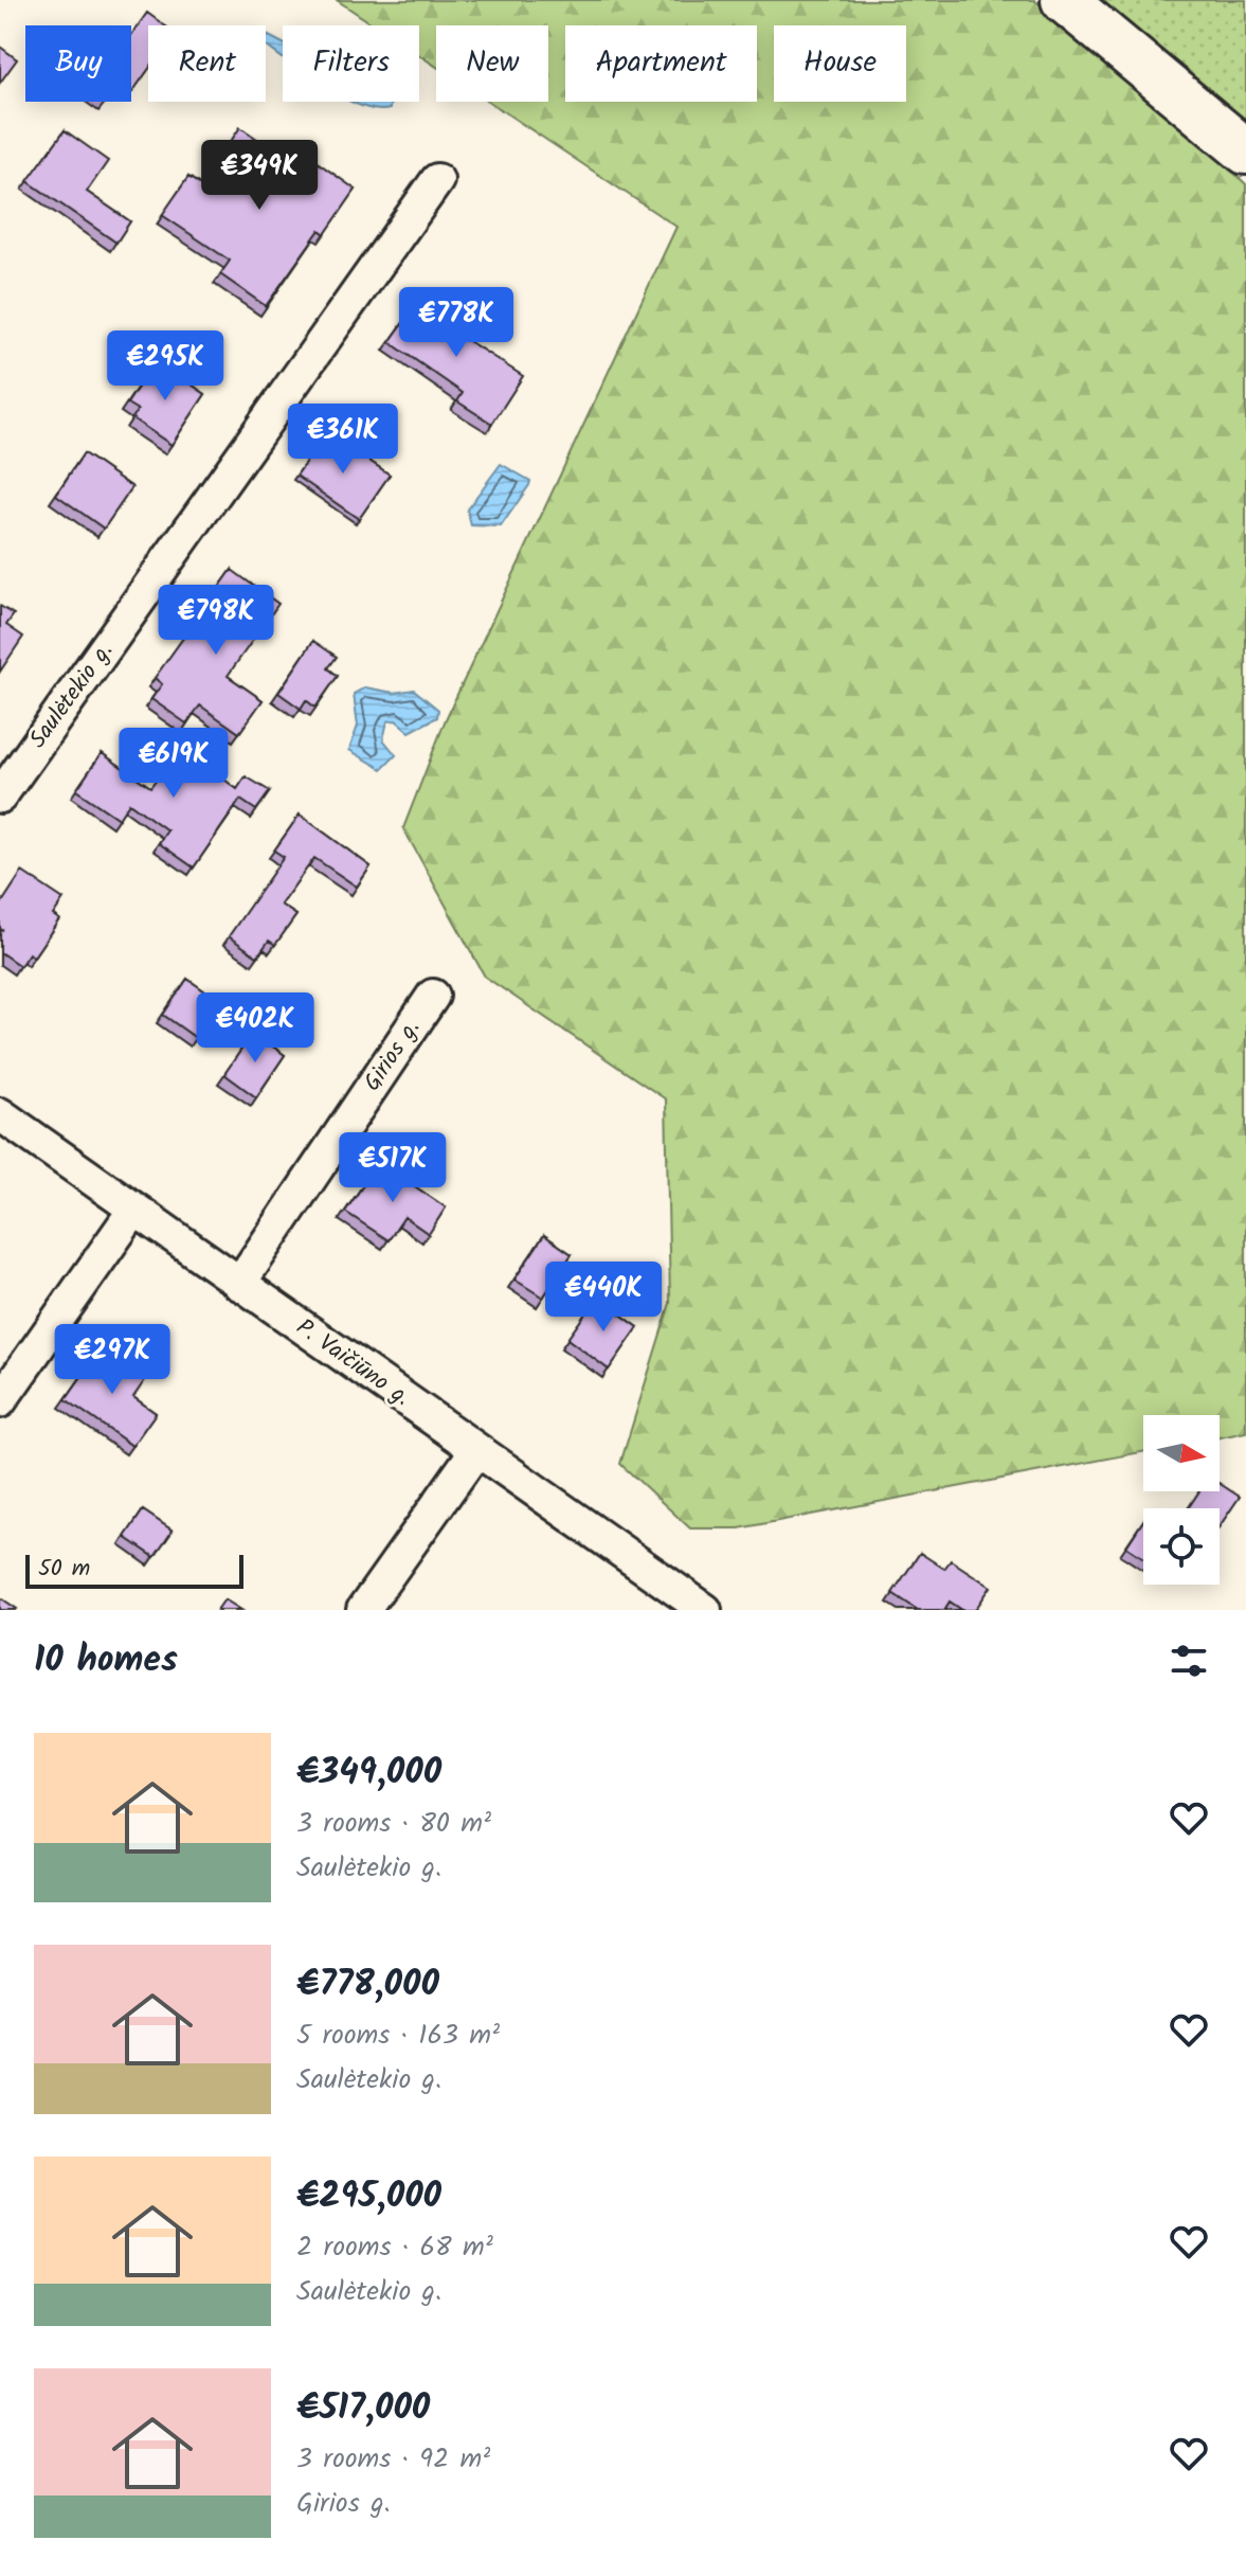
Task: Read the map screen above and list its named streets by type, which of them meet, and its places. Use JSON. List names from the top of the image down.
{
  "streets": {
    "street": ["Saulėtekio g.", "Girios g.", "P. Vaičiūno g."]
  },
  "crossings": [
    ["Girios g.", "P. Vaičiūno g."]
  ],
  "scale_bar": "50 m",
  "north": "right",
  "page": {
    "chip": [
      "Buy",
      "Rent",
      "Filters",
      "New",
      "Apartment",
      "House"
    ],
    "price": [
      "€349K",
      "€778K",
      "€295K",
      "€361K",
      "€798K",
      "€619K",
      "€402K",
      "€517K",
      "€440K",
      "€297K"
    ],
    "scale": "50 m",
    "heading": "10 homes",
    "list": [
      {
        "name": "€349,000",
        "note": "3 rooms · 80 m² · Saulėtekio g."
      },
      {
        "name": "€778,000",
        "note": "5 rooms · 163 m² · Saulėtekio g."
      },
      {
        "name": "€295,000",
        "note": "2 rooms · 68 m² · Saulėtekio g."
      },
      {
        "name": "€517,000",
        "note": "3 rooms · 92 m² · Girios g."
      }
    ]
  }
}
